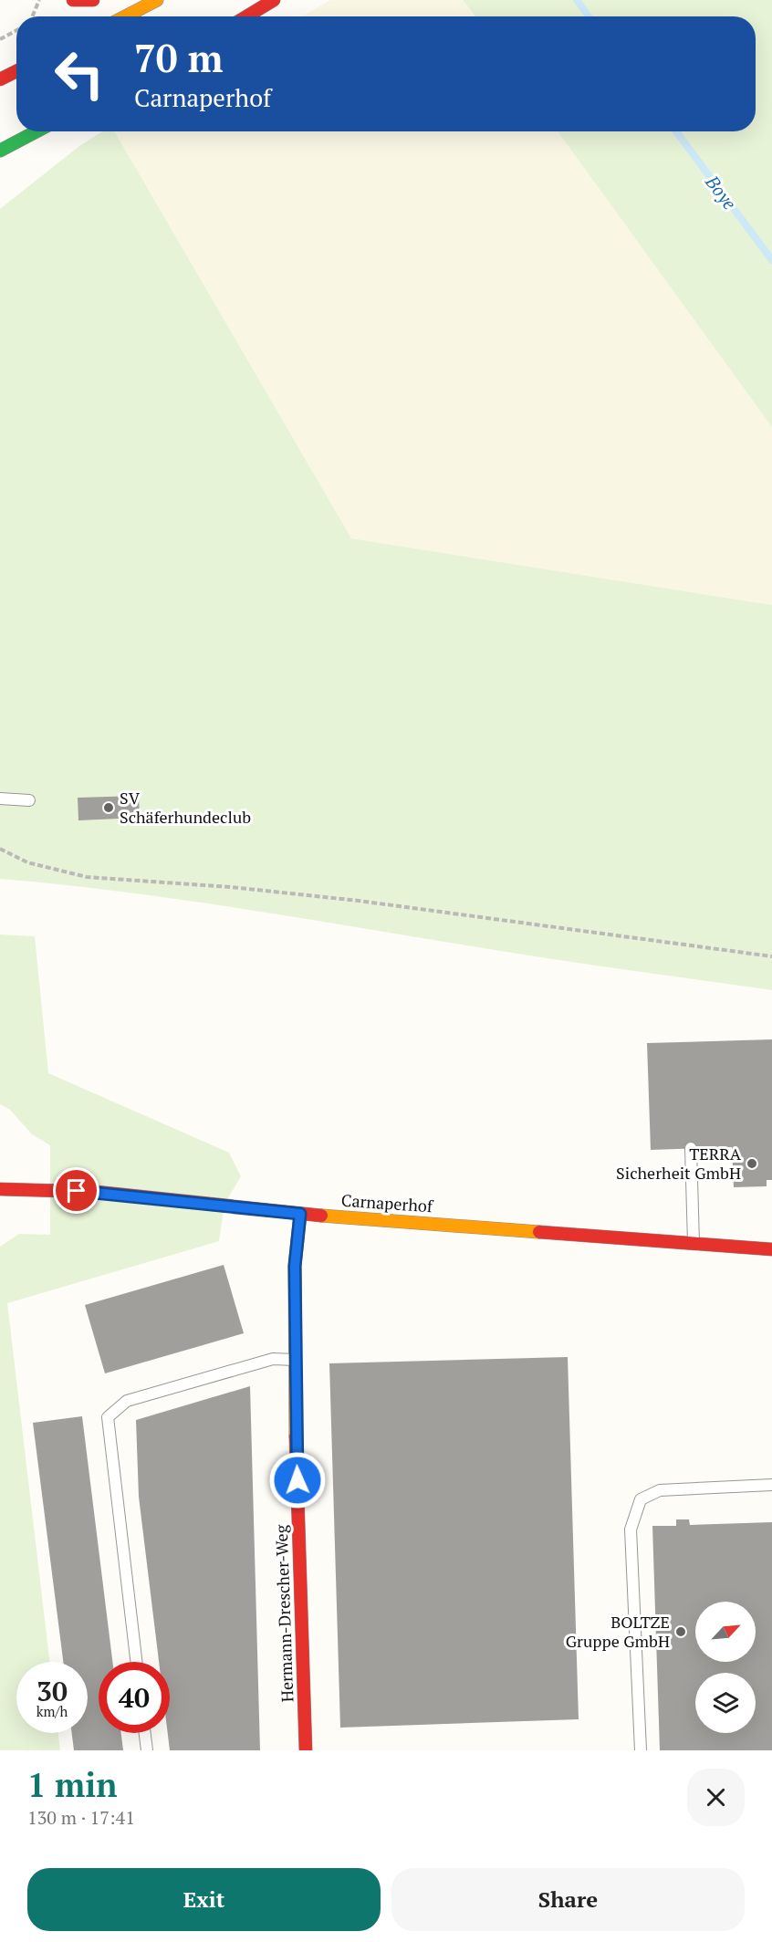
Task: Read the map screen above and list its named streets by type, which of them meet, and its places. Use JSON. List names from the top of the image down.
{
  "streets": {
    "street": ["Carnaperhof", "Hermann-Drescher-Weg"]
  },
  "crossings": [
    ["Carnaperhof", "Hermann-Drescher-Weg"]
  ],
  "water": ["Boye"],
  "places": ["SV Schäferhundeclub", "TERRA Sicherheit GmbH", "BOLTZE Gruppe GmbH"],
  "north": "top right",
  "page": {
    "turn": ["70 m", "Carnaperhof"],
    "speed": "30 km/h",
    "limit": "40",
    "heading": ["1 min", "130 m · 17:41"],
    "buttons": ["Exit", "Share"]
  }
}
